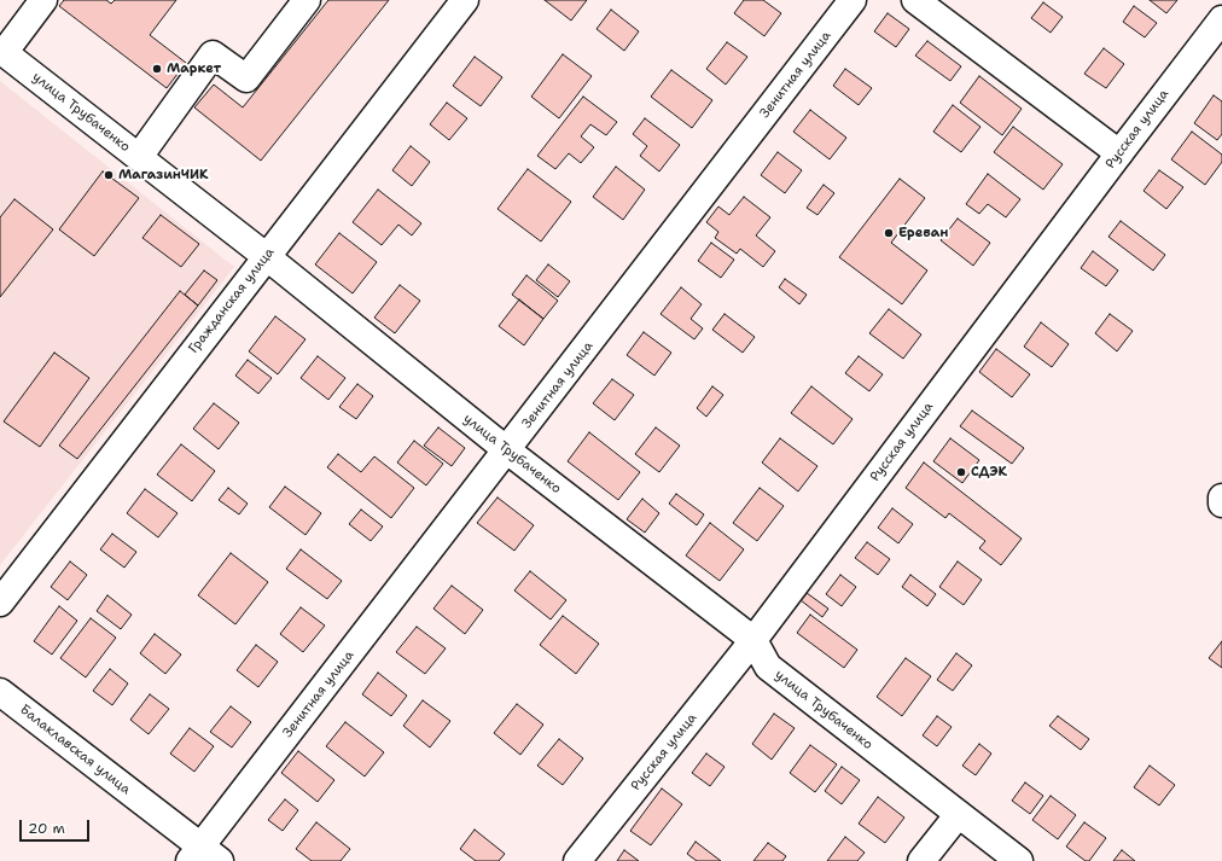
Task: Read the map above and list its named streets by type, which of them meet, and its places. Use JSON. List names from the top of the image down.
{
  "streets": {
    "street": [
      "Зенитная улица",
      "улица Трубаченко",
      "Русская улица",
      "Гражданская улица",
      "Балаклавская улица"
    ]
  },
  "crossings": [
    ["Зенитная улица", "улица Трубаченко"],
    ["Зенитная улица", "Балаклавская улица"],
    ["улица Трубаченко", "Русская улица"],
    ["улица Трубаченко", "Гражданская улица"]
  ],
  "places": [
    "Маркет",
    "МагазинЧИК",
    "Ереван",
    "СДЭК"
  ],
  "scale_bar": "20 m"
}
